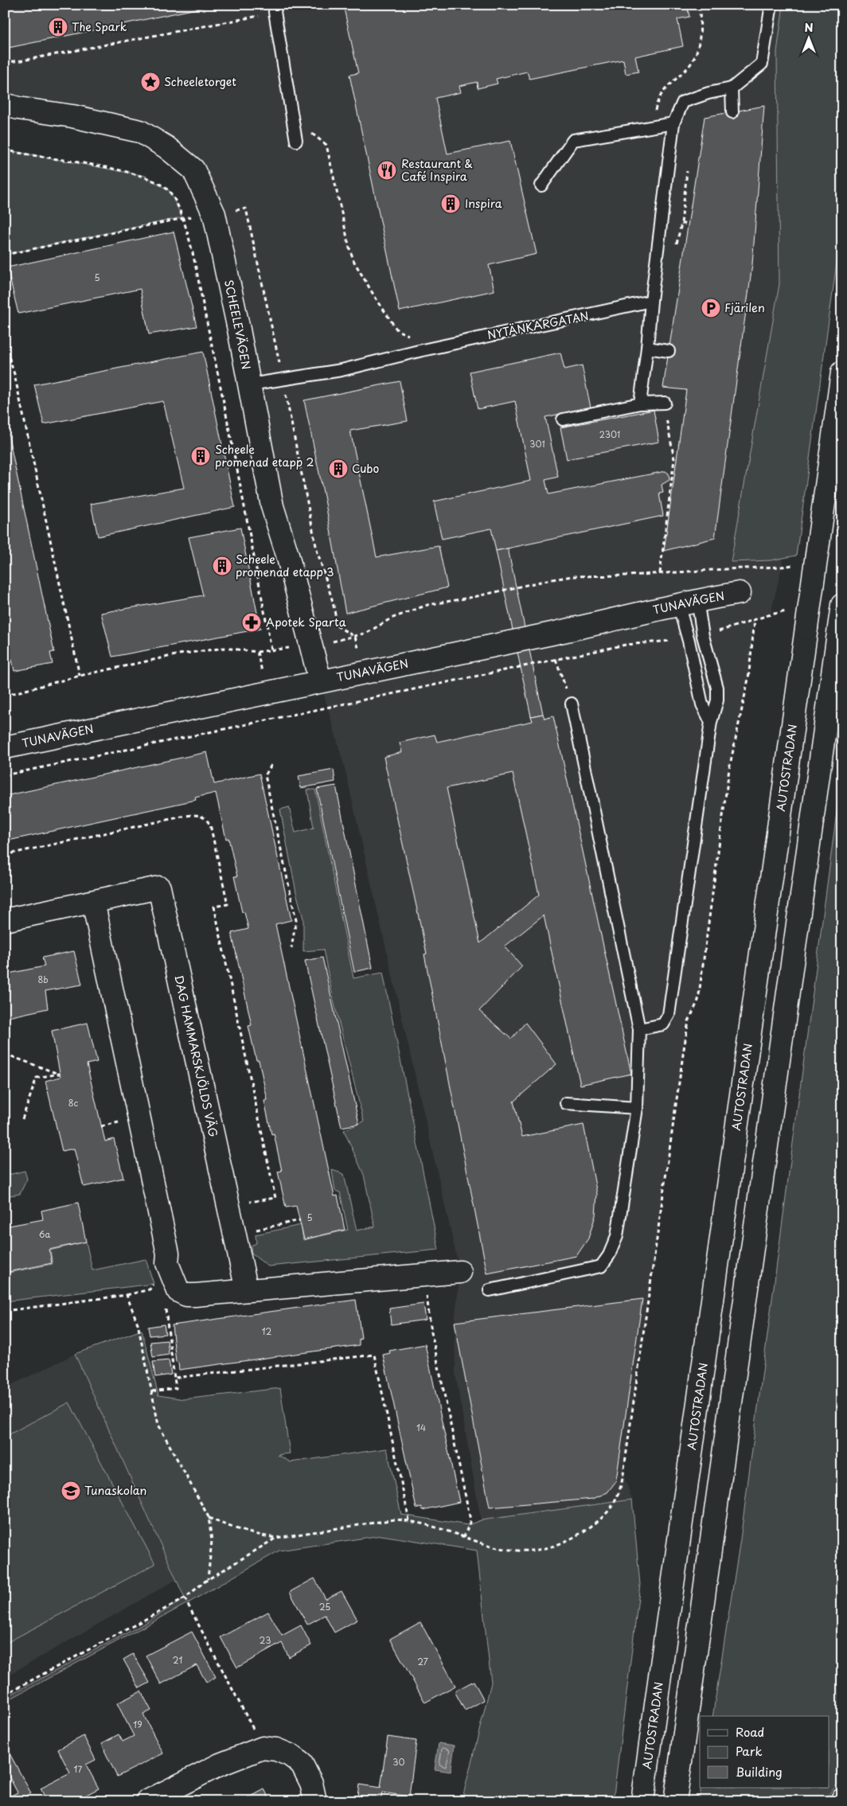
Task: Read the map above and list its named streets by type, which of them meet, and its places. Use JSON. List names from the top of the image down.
{
  "streets": {
    "main road": [
      "SCHEELEVÄGEN",
      "TUNAVÄGEN",
      "AUTOSTRADAN",
      "DAG HAMMARSKJÖLDS VÄG"
    ],
    "lane": ["NYTÄNKARGATAN"]
  },
  "crossings": [
    ["SCHEELEVÄGEN", "NYTÄNKARGATAN"],
    ["SCHEELEVÄGEN", "TUNAVÄGEN"]
  ],
  "places": {
    "building": [
      "The Spark",
      "Inspira",
      "Scheele promenad etapp 2",
      "Cubo",
      "Scheele promenad etapp 3"
    ],
    "place": ["Scheeletorget"],
    "restaurant": ["Restaurant & Café Inspira"],
    "parking": ["Fjärilen"],
    "pharmacy": ["Apotek Sparta"],
    "school or university": ["Tunaskolan"]
  },
  "house_numbers": [
    "5",
    "2301",
    "301",
    "8b",
    "8c",
    "5",
    "6a",
    "12",
    "14",
    "25",
    "23",
    "21",
    "27",
    "19",
    "30",
    "17"
  ],
  "legend": ["Road", "Park", "Building"],
  "north": "top"
}
